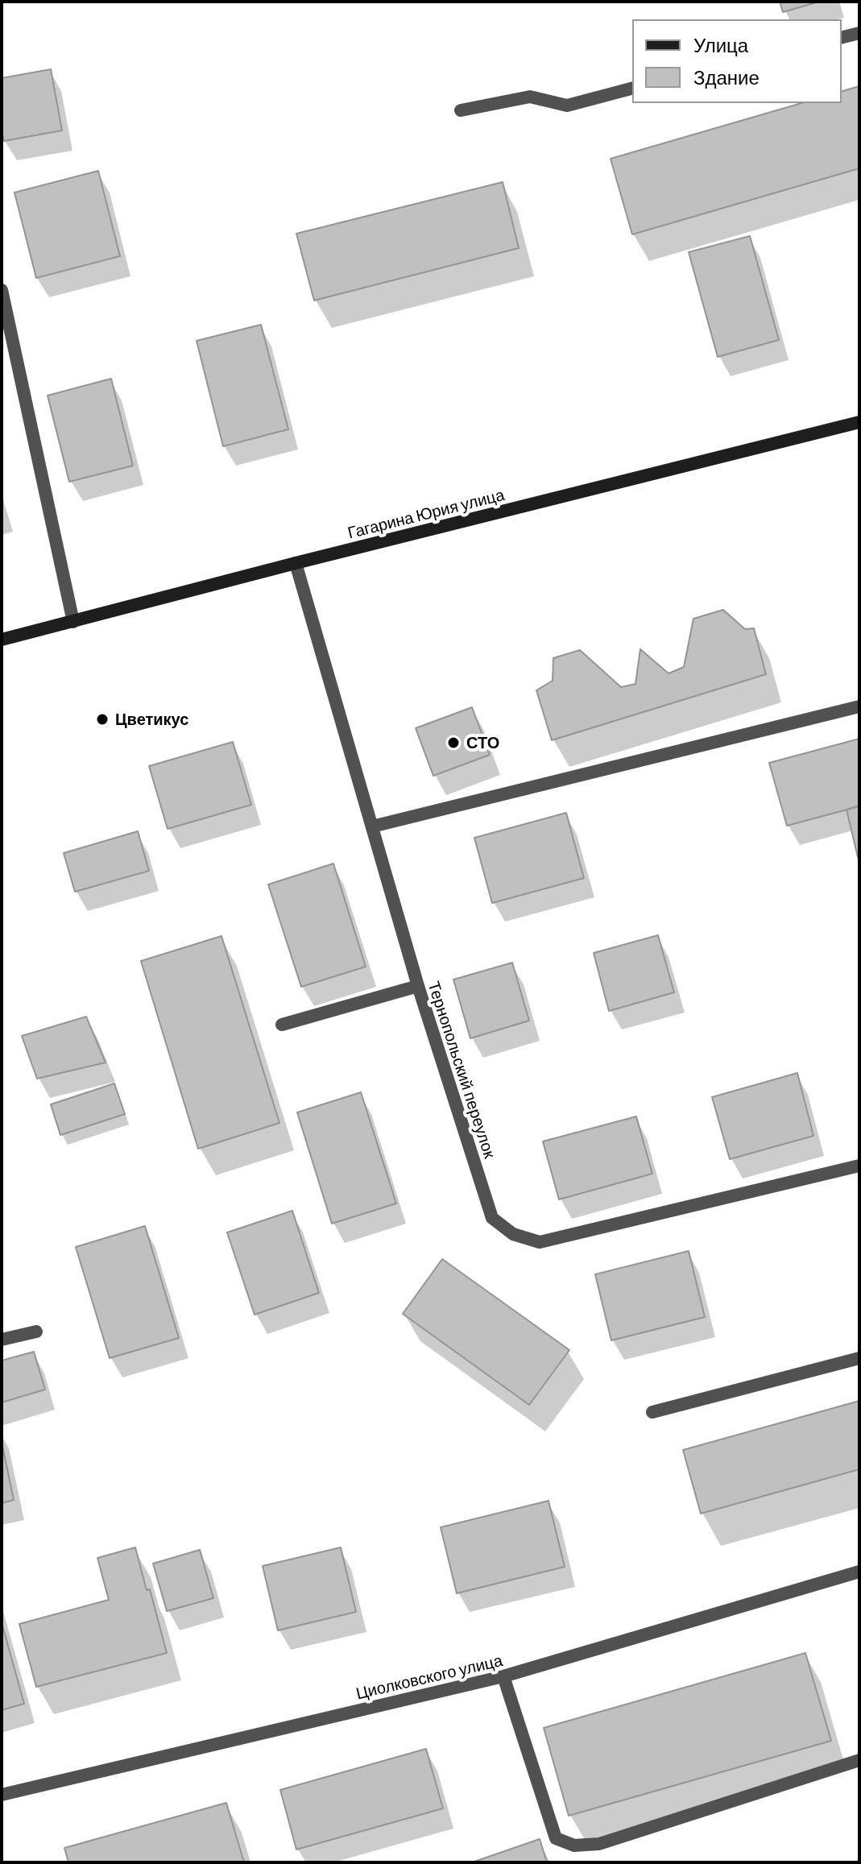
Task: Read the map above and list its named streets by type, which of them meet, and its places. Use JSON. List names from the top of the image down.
{
  "streets": {
    "main road": ["Гагарина Юрия улица"],
    "street": ["Тернопольский переулок", "Циолковского улица"]
  },
  "crossings": [
    ["Гагарина Юрия улица", "Тернопольский переулок"]
  ],
  "places": ["Цветикус", "СТО"],
  "legend": ["Улица", "Здание"]
}
